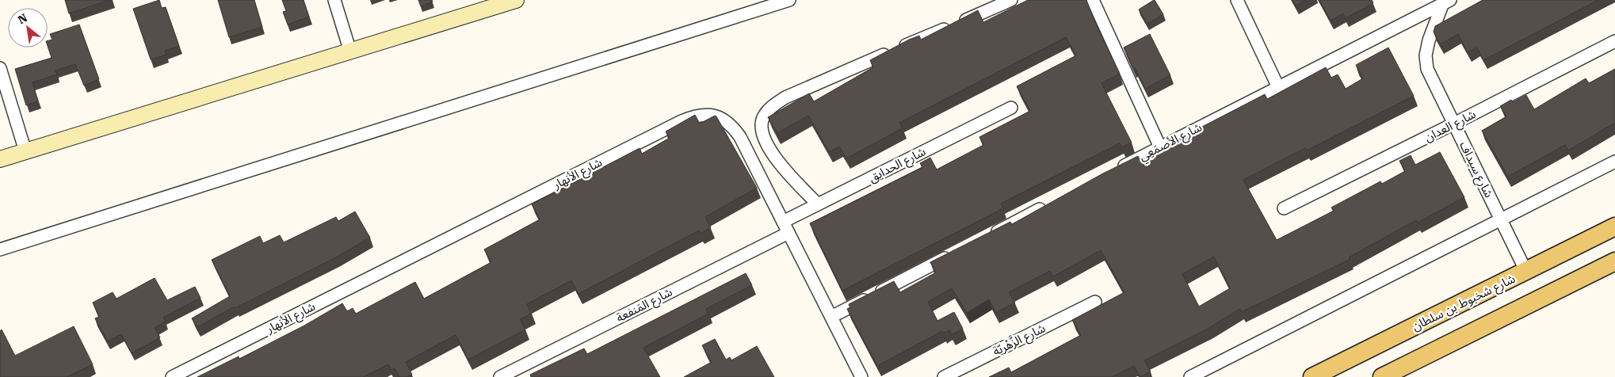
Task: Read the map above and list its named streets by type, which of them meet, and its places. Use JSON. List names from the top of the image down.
{
  "streets": {
    "main road": ["شارع شخبوط بن سلطان"],
    "street": [
      "شارع العدان",
      "شارع الأصمَعِي",
      "شارع الحدايق",
      "شارع سيداف",
      "شارع الأنهار",
      "شارع المَنفعة",
      "شارع الزَّهْريّة"
    ]
  },
  "crossings": [
    ["شارع العدان", "شارع سيداف"],
    ["شارع الأصمَعِي", "شارع سيداف"],
    ["شارع الحدايق", "شارع الأنهار"],
    ["شارع سيداف", "شارع شخبوط بن سلطان"],
    ["شارع الأنهار", "شارع المَنفعة"]
  ],
  "north": "top left"
}
